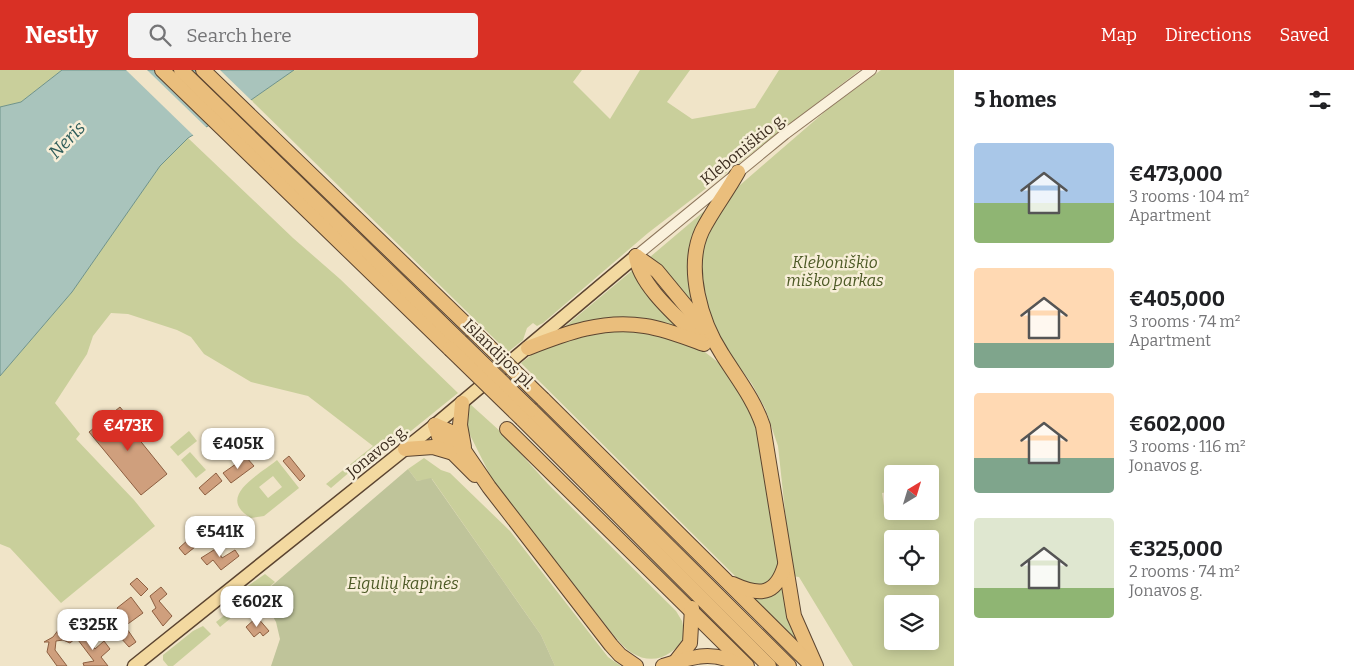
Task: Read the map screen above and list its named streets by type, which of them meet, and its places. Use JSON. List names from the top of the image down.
{
  "streets": {
    "highway": ["Islandijos pl."],
    "main road": ["Jonavos g."],
    "street": ["Kleboniškio g."]
  },
  "crossings": [
    ["Kleboniškio g.", "Jonavos g."]
  ],
  "water": ["Neris"],
  "parks": ["Kleboniškio miško parkas", "Eigulių kapinės"],
  "north": "top right",
  "page": {
    "header": "Nestly",
    "search": "Search here",
    "nav": ["Map", "Directions", "Saved"],
    "heading": "5 homes",
    "list": [
      {
        "name": "€473,000",
        "note": "3 rooms · 104 m² · Apartment"
      },
      {
        "name": "€405,000",
        "note": "3 rooms · 74 m² · Apartment"
      },
      {
        "name": "€602,000",
        "note": "3 rooms · 116 m² · Jonavos g."
      },
      {
        "name": "€325,000",
        "note": "2 rooms · 74 m² · Jonavos g."
      }
    ],
    "price": [
      "€473K",
      "€405K",
      "€541K",
      "€602K",
      "€325K"
    ]
  }
}
